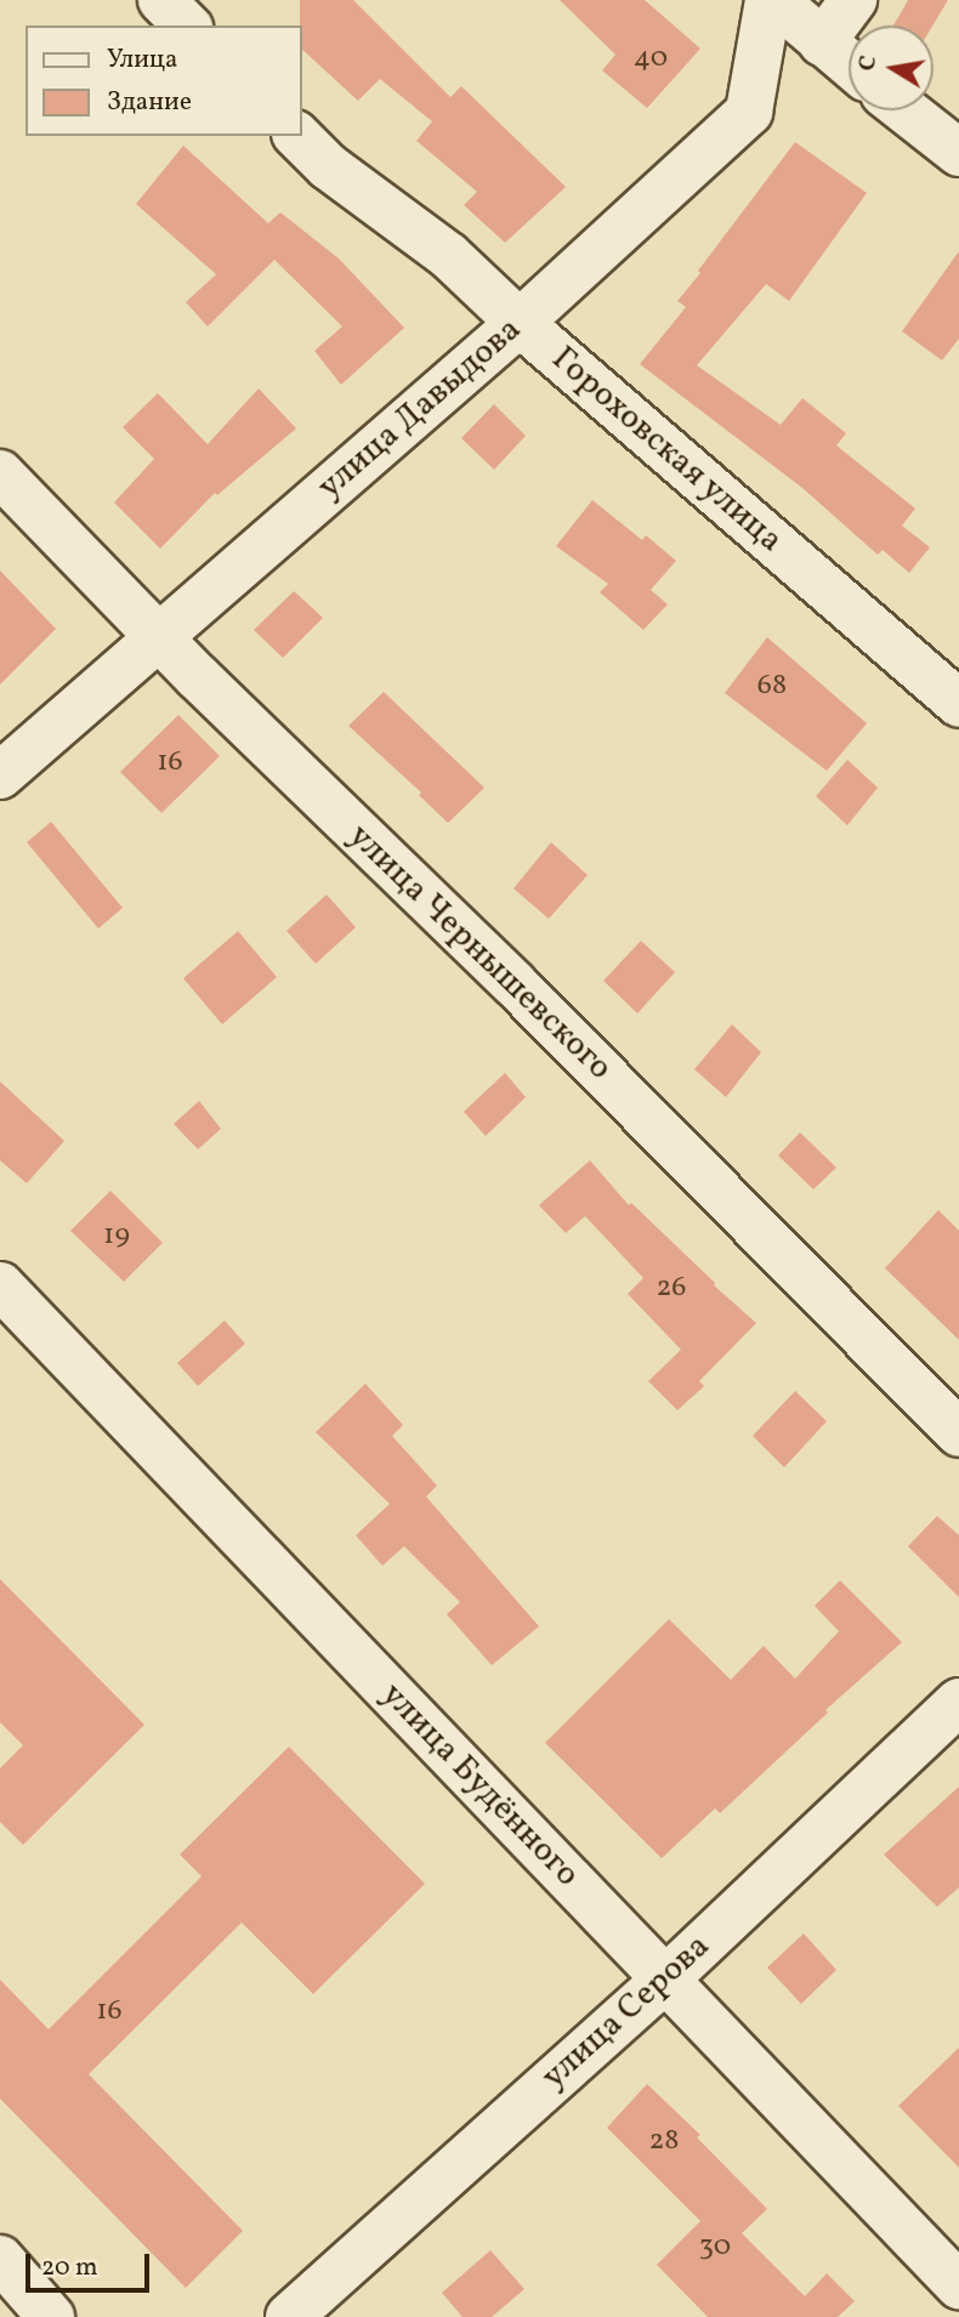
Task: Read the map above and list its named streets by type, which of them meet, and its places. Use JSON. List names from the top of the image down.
{
  "streets": {
    "street": [
      "улица Давыдова",
      "Гороховская улица",
      "улица Чернышевского",
      "улица Будённого",
      "улица Серова"
    ]
  },
  "crossings": [
    ["улица Давыдова", "Гороховская улица"],
    ["улица Давыдова", "улица Чернышевского"],
    ["улица Будённого", "улица Серова"]
  ],
  "house_numbers": [
    "40",
    "68",
    "16",
    "19",
    "26",
    "16",
    "28",
    "30"
  ],
  "legend": ["Улица", "Здание"],
  "scale_bar": "20 m",
  "north": "left"
}
